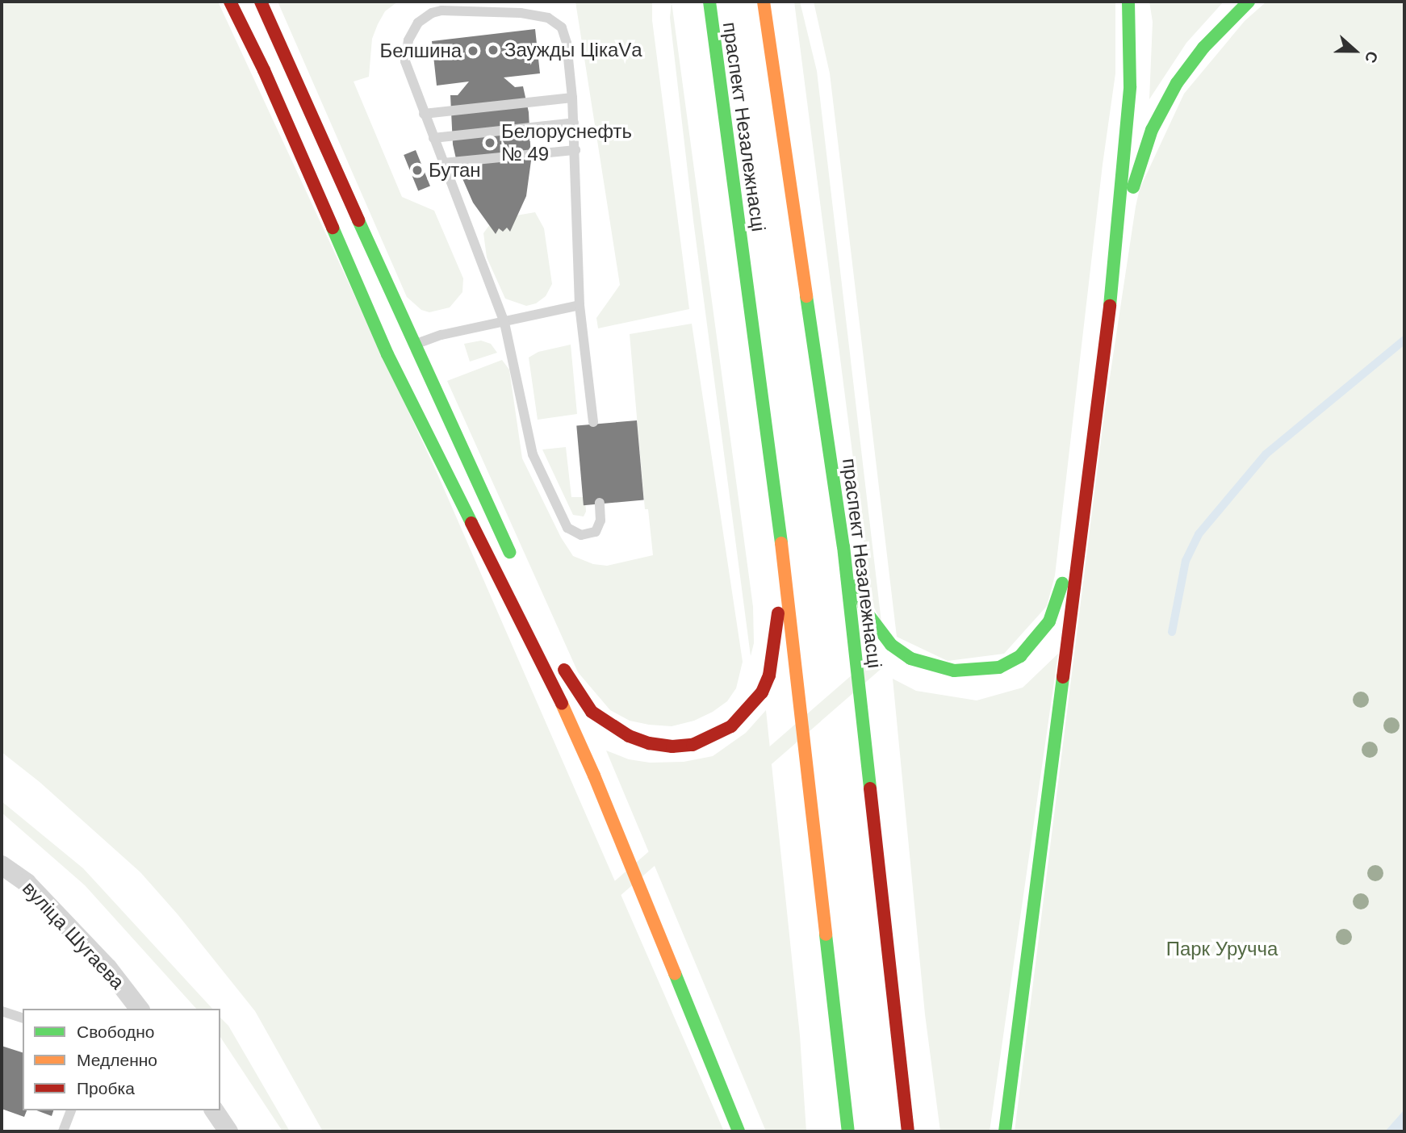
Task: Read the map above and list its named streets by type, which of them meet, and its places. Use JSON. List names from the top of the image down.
{
  "streets": {
    "highway": ["праспект Незалежнасці"],
    "street": ["вуліца Шугаева"]
  },
  "parks": ["Парк Уручча"],
  "places": [
    "Заужды ЦікаVа",
    "Белшина",
    "Белоруснефть № 49",
    "Бутан"
  ],
  "legend": ["Свободно", "Медленно", "Пробка"],
  "north": "right"
}
